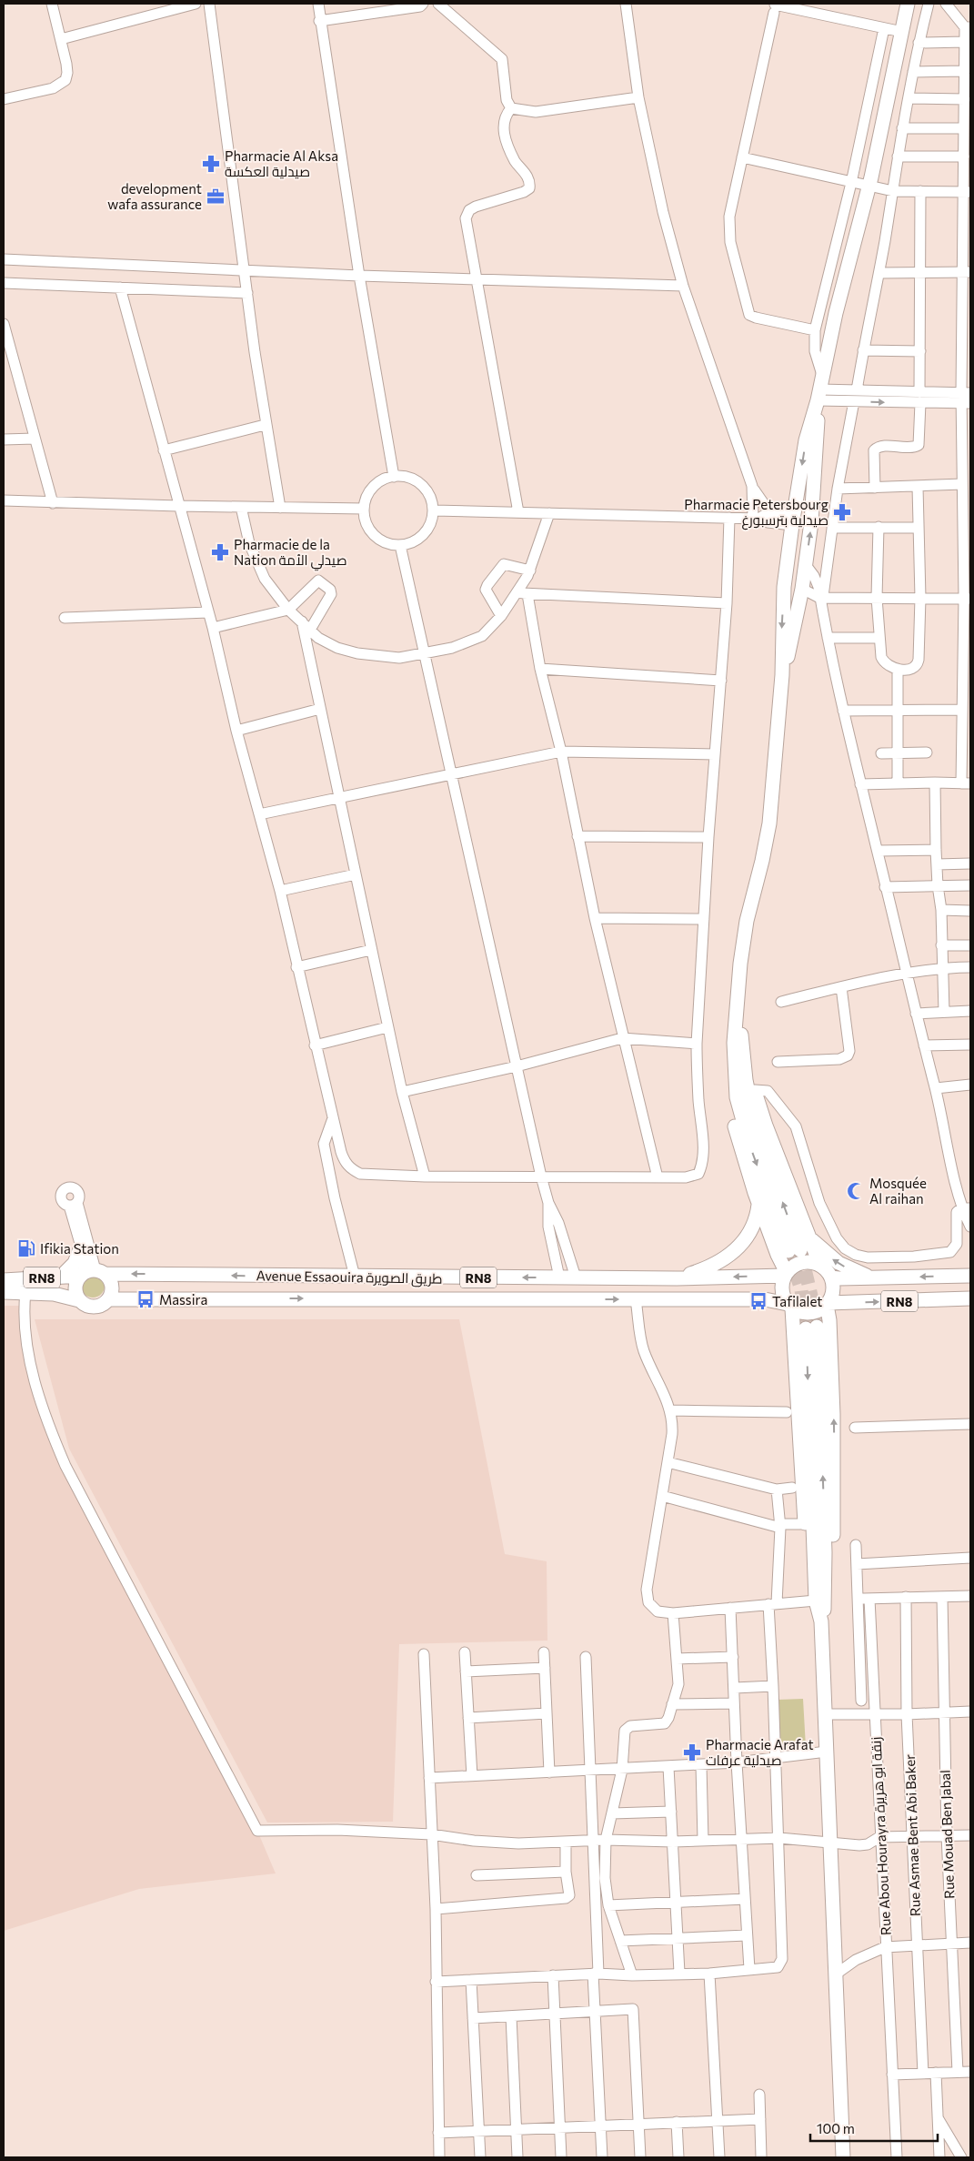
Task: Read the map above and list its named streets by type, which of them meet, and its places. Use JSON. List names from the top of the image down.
{
  "streets": {
    "main road": ["Avenue Essaouira طريق الصويرة", "RN8"],
    "street": ["Rue Mouad Ben Jabal", "Rue Asmae Bent Abi Baker", "Rue Abou Hourayra زنقة ابو هريرة"]
  },
  "crossings": [
    ["Avenue Essaouira طريق الصويرة", "RN8"]
  ],
  "places": {
    "pharmacy": [
      "Pharmacie Al Aksa صيدلية العكسة",
      "Pharmacie Petersbourg صيدلية بترسبورغ",
      "Pharmacie de la Nation صيدلي الأمة",
      "Pharmacie Arafat صيدلية عرفات"
    ],
    "office": ["development wafa assurance"],
    "mosque": ["Mosquée Al raihan"],
    "fuel station": ["Ifikia Station"],
    "bus stop": ["Massira", "Tafilalet"]
  },
  "scale_bar": "100 m"
}
